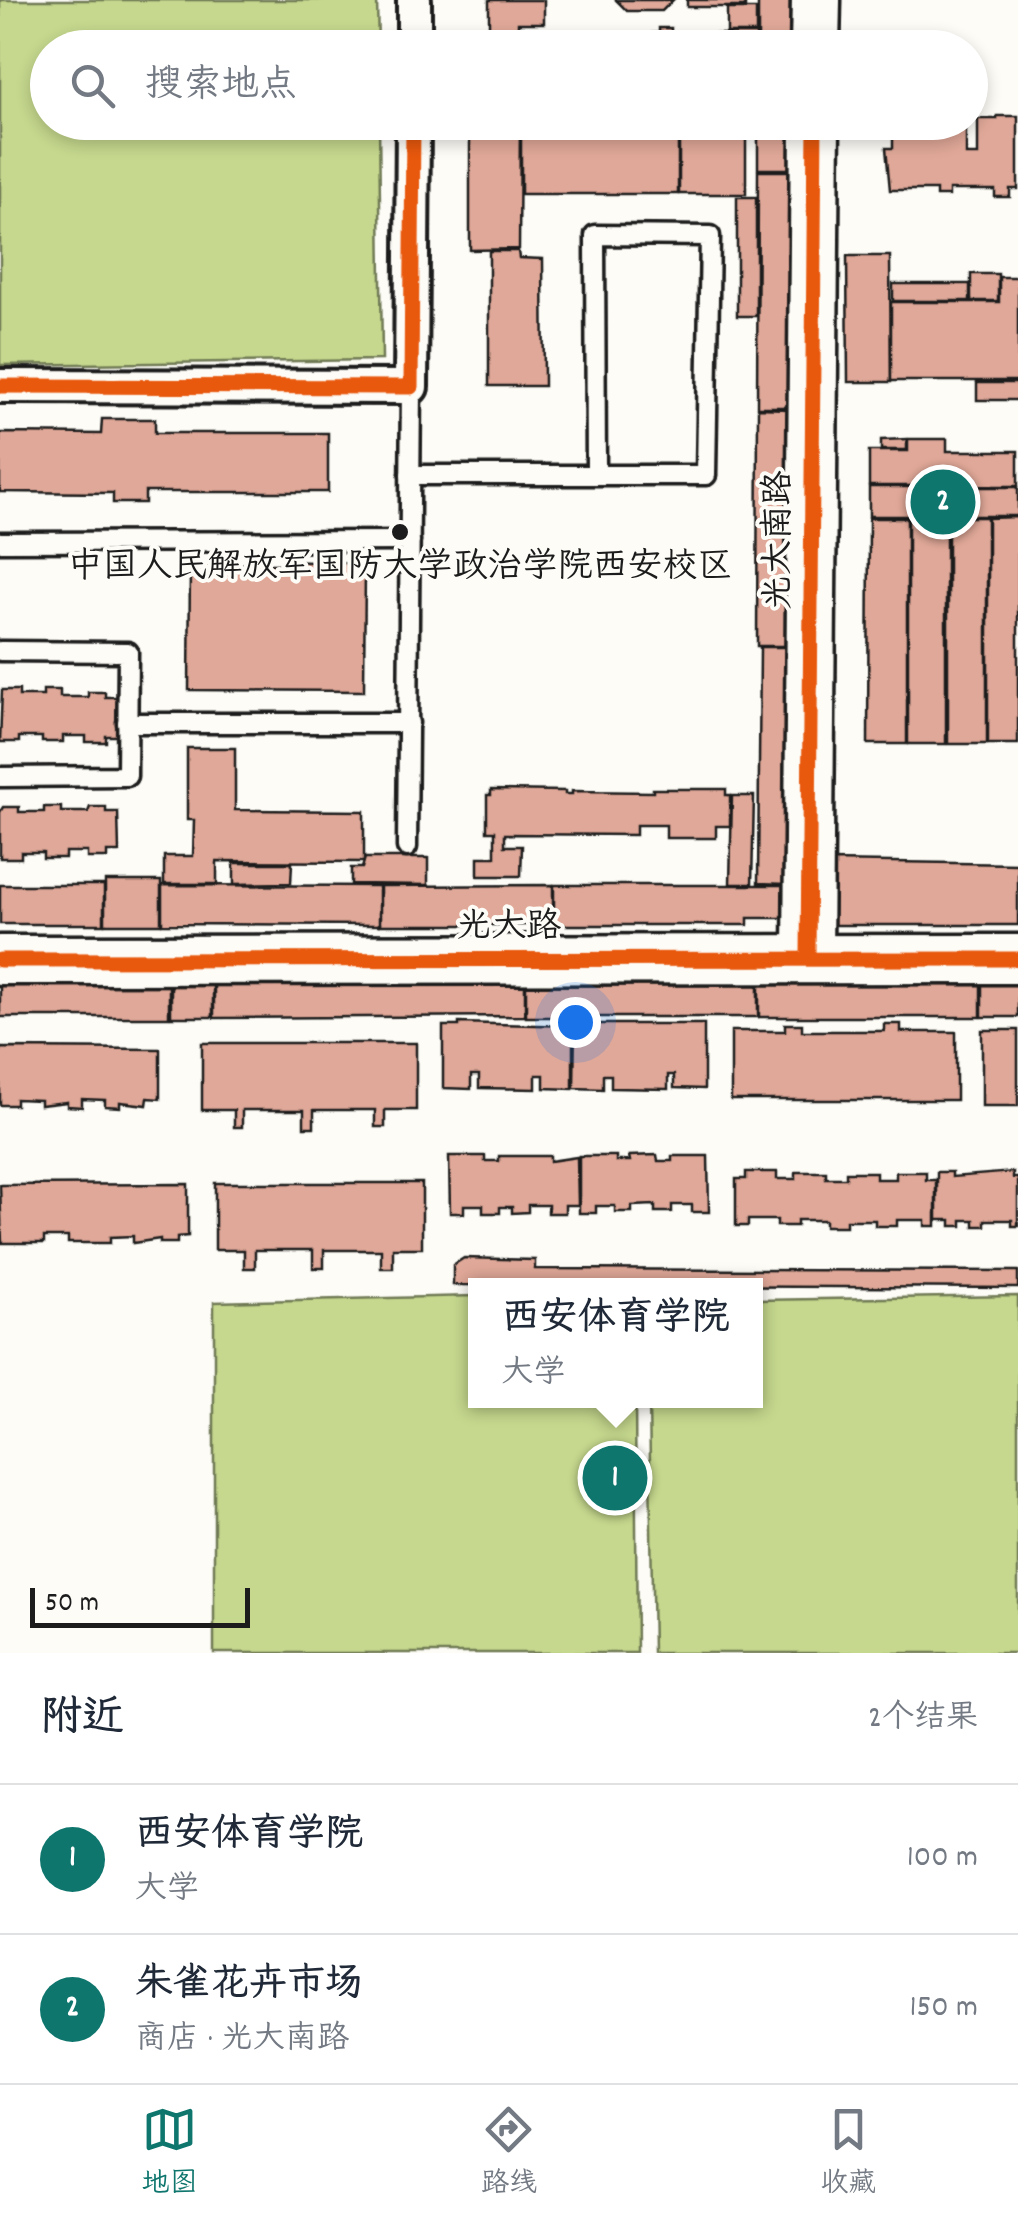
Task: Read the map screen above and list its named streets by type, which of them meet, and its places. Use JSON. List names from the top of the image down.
{
  "streets": {
    "street": ["光大南路", "光大路"]
  },
  "crossings": [
    ["光大南路", "光大路"]
  ],
  "places": ["中国人民解放军国防大学政治学院西安校区"],
  "scale_bar": "50 m",
  "page": {
    "search": "搜索地点",
    "pins": ["2", "1"],
    "popup": ["西安体育学院", "大学"],
    "scale": "50 m",
    "heading": ["附近", "2个结果"],
    "list": [
      {
        "mark": "1",
        "name": "西安体育学院",
        "note": "大学",
        "value": "100 m"
      },
      {
        "mark": "2",
        "name": "朱雀花卉市场",
        "note": "商店 · 光大南路",
        "value": "150 m"
      }
    ],
    "nav": ["地图", "路线", "收藏"]
  }
}
